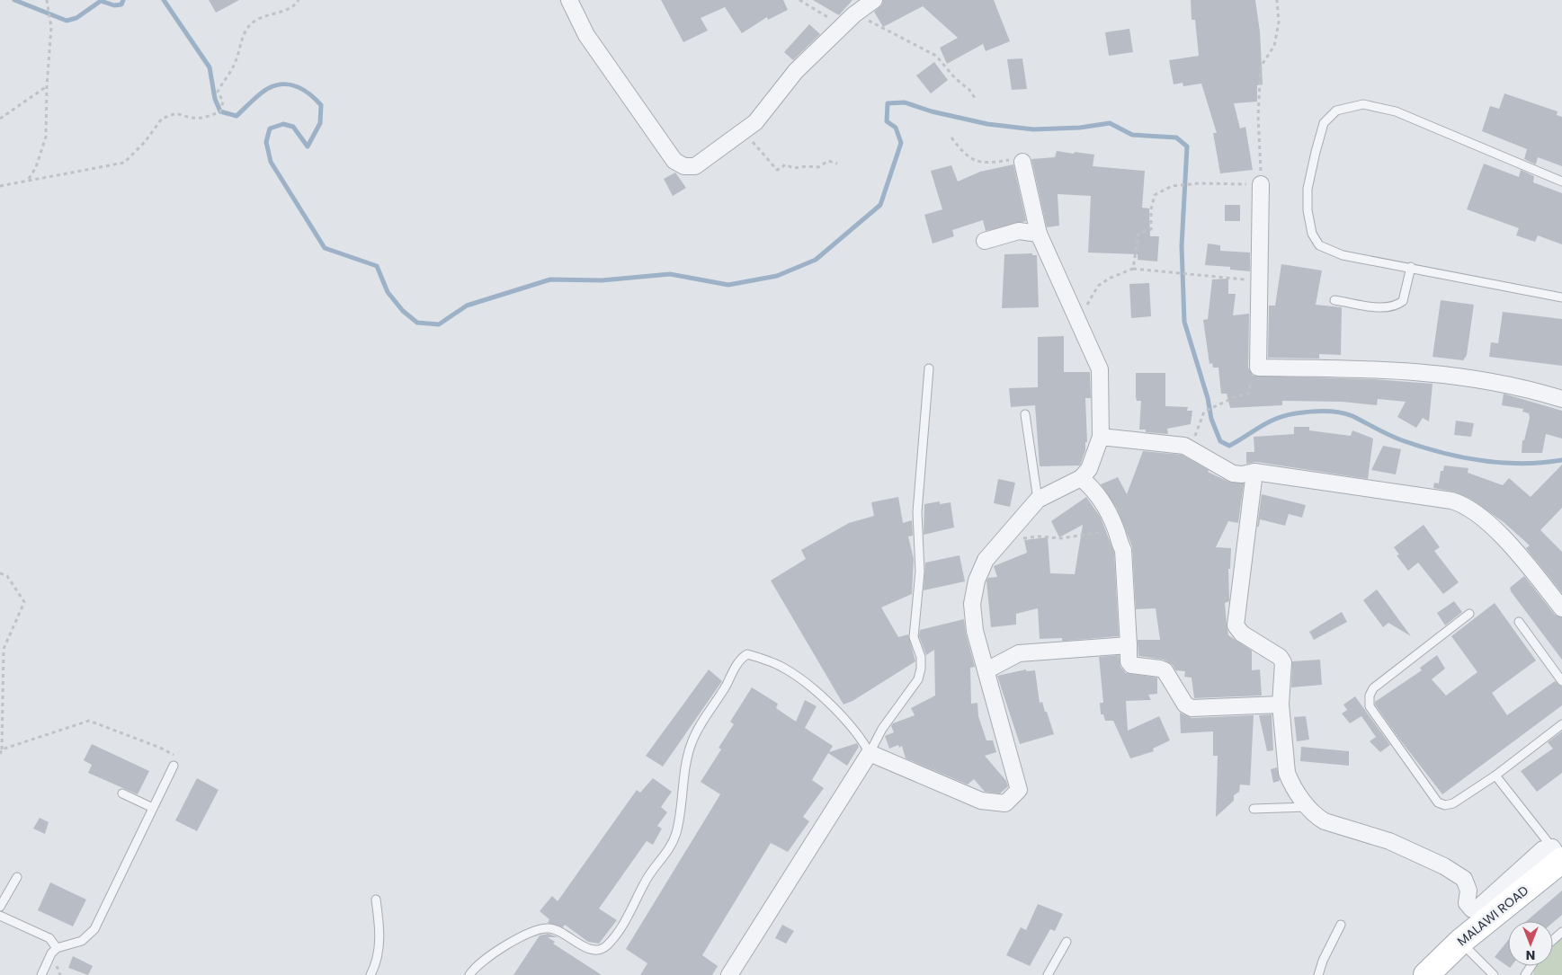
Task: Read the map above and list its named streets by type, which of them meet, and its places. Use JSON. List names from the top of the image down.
{
  "streets": {
    "main road": ["MALAWI ROAD"]
  },
  "north": "bottom"
}
